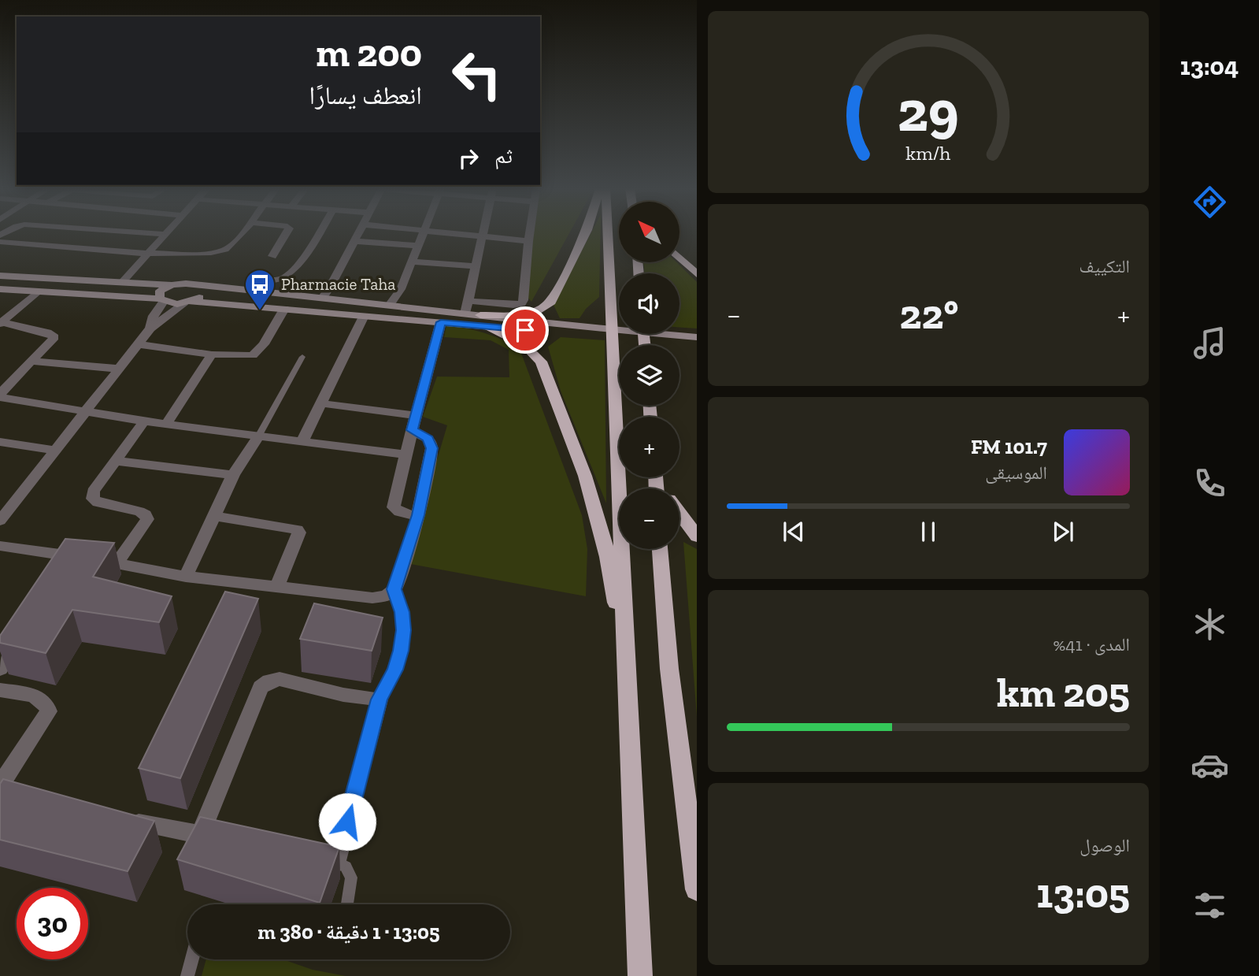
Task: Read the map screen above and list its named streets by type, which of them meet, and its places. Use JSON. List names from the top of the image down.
{
  "places": {
    "bus stop": ["Pharmacie Taha"]
  },
  "north": "top left",
  "page": {
    "tabs": "13:04",
    "turn": ["200 m", "انعطف يسارًا"],
    "then": "ثم",
    "map_buttons": ["+", "−"],
    "tile": [
      "التكييف",
      ["المدى · 41%", "205 km"],
      ["الوصول", "13:05"]
    ],
    "heat": ["−", "22°", "+"],
    "song": ["101.7 FM", "الموسيقى"],
    "limit": "30",
    "trip": "13:05 · 1 دقيقة · 380 m",
    "gauge": ["29", "km/h"]
  }
}
